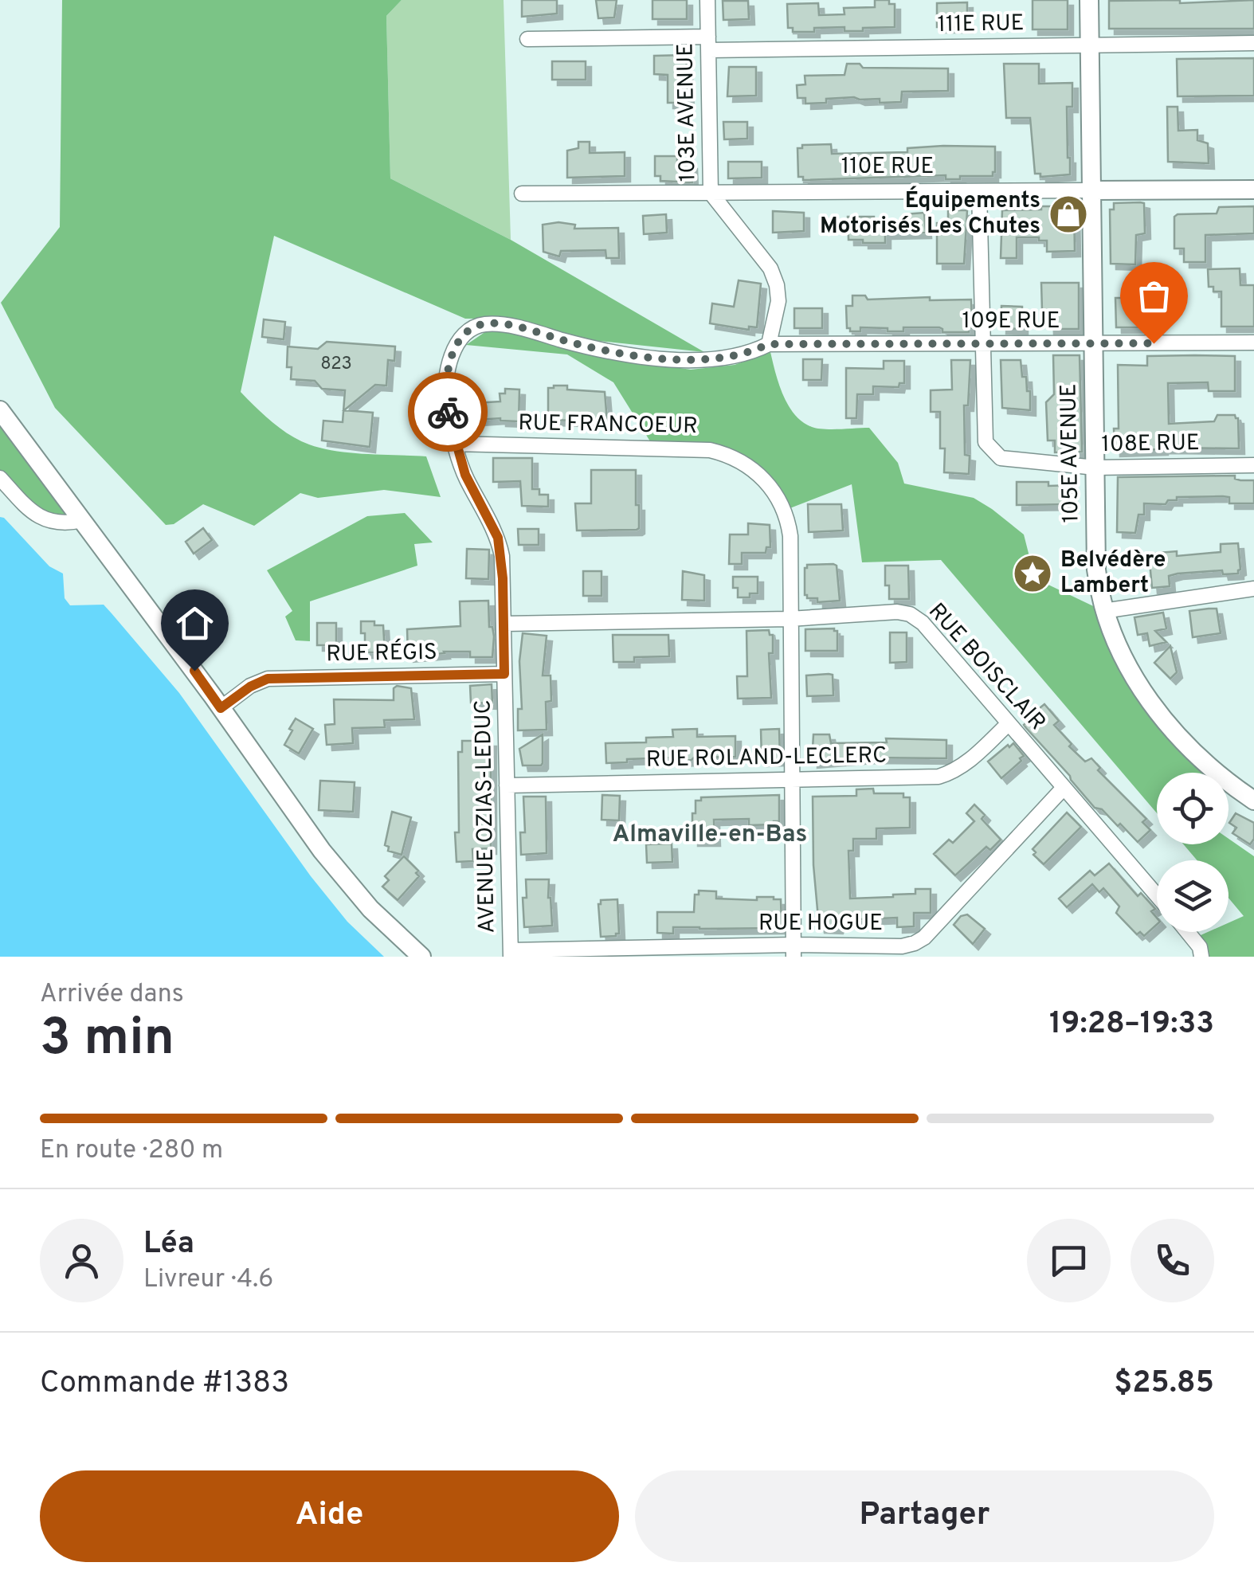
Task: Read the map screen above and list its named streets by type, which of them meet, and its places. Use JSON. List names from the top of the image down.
{
  "streets": {
    "street": [
      "111E RUE",
      "103E AVENUE",
      "110E RUE",
      "109E RUE",
      "RUE FRANCOEUR",
      "108E RUE",
      "105E AVENUE",
      "RUE RÉGIS",
      "RUE BOISCLAIR",
      "RUE ROLAND-LECLERC",
      "AVENUE OZIAS-LEDUC",
      "RUE HOGUE"
    ]
  },
  "crossings": [
    ["111E RUE", "103E AVENUE"],
    ["111E RUE", "105E AVENUE"],
    ["103E AVENUE", "110E RUE"],
    ["103E AVENUE", "109E RUE"],
    ["103E AVENUE", "AVENUE OZIAS-LEDUC"],
    ["110E RUE", "105E AVENUE"],
    ["109E RUE", "108E RUE"],
    ["109E RUE", "105E AVENUE"],
    ["109E RUE", "AVENUE OZIAS-LEDUC"],
    ["RUE FRANCOEUR", "RUE BOISCLAIR"],
    ["RUE FRANCOEUR", "AVENUE OZIAS-LEDUC"],
    ["108E RUE", "105E AVENUE"],
    ["RUE RÉGIS", "AVENUE OZIAS-LEDUC"],
    ["RUE BOISCLAIR", "RUE ROLAND-LECLERC"],
    ["RUE BOISCLAIR", "AVENUE OZIAS-LEDUC"],
    ["RUE BOISCLAIR", "RUE HOGUE"],
    ["RUE ROLAND-LECLERC", "AVENUE OZIAS-LEDUC"],
    ["AVENUE OZIAS-LEDUC", "RUE HOGUE"]
  ],
  "districts": ["Almaville-en-Bas"],
  "places": {
    "shop": ["Équipements Motorisés Les Chutes"],
    "place": ["Belvédère Lambert"]
  },
  "house_numbers": ["823"],
  "page": {
    "heading": ["3 min", "Arrivée dans", "19:28–19:33"],
    "panel": [
      "Léa",
      "Livreur · 4.6",
      "Commande #1383",
      "$25.85"
    ],
    "bar": "En route · 280 m",
    "buttons": ["Aide", "Partager"]
  }
}
